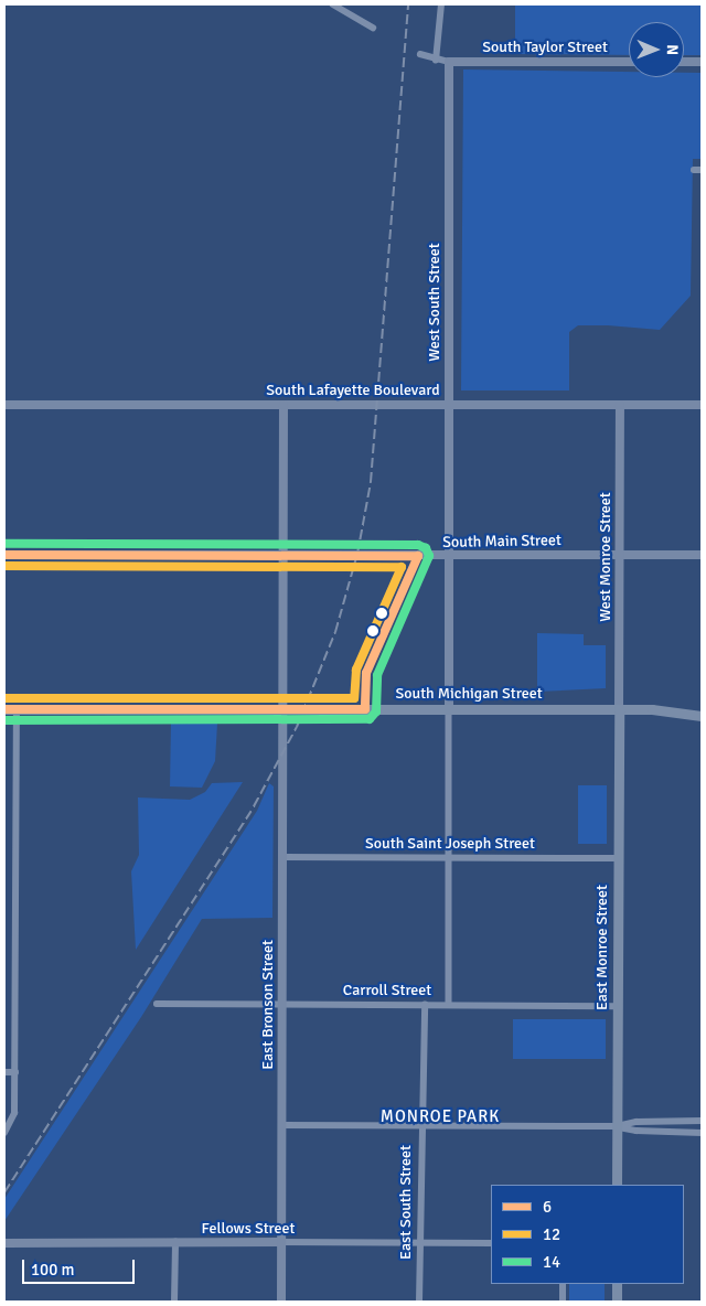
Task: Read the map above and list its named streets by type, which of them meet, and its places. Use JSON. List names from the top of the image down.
{
  "streets": {
    "main road": ["South Michigan Street", "East Monroe Street"],
    "street": [
      "South Taylor Street",
      "West South Street",
      "South Lafayette Boulevard",
      "South Main Street",
      "West Monroe Street",
      "South Saint Joseph Street",
      "Carroll Street",
      "East Bronson Street",
      "East South Street",
      "Fellows Street"
    ]
  },
  "crossings": [
    ["South Taylor Street", "West South Street"],
    ["West South Street", "South Lafayette Boulevard"],
    ["West South Street", "South Main Street"],
    ["West South Street", "South Michigan Street"],
    ["South Lafayette Boulevard", "West Monroe Street"],
    ["South Lafayette Boulevard", "East Bronson Street"],
    ["South Main Street", "West Monroe Street"],
    ["South Main Street", "East Bronson Street"],
    ["West Monroe Street", "South Michigan Street"],
    ["West Monroe Street", "East Monroe Street"],
    ["South Michigan Street", "East Monroe Street"],
    ["South Michigan Street", "East Bronson Street"],
    ["South Saint Joseph Street", "East Monroe Street"],
    ["South Saint Joseph Street", "East Bronson Street"],
    ["East Monroe Street", "Carroll Street"],
    ["Carroll Street", "East Bronson Street"],
    ["Carroll Street", "East South Street"],
    ["East Bronson Street", "Fellows Street"],
    ["East South Street", "Fellows Street"]
  ],
  "districts": ["MONROE PARK"],
  "lines": ["transit line 14", "transit line 6", "transit line 12"],
  "legend": ["6", "12", "14"],
  "scale_bar": "100 m",
  "north": "right"
}
